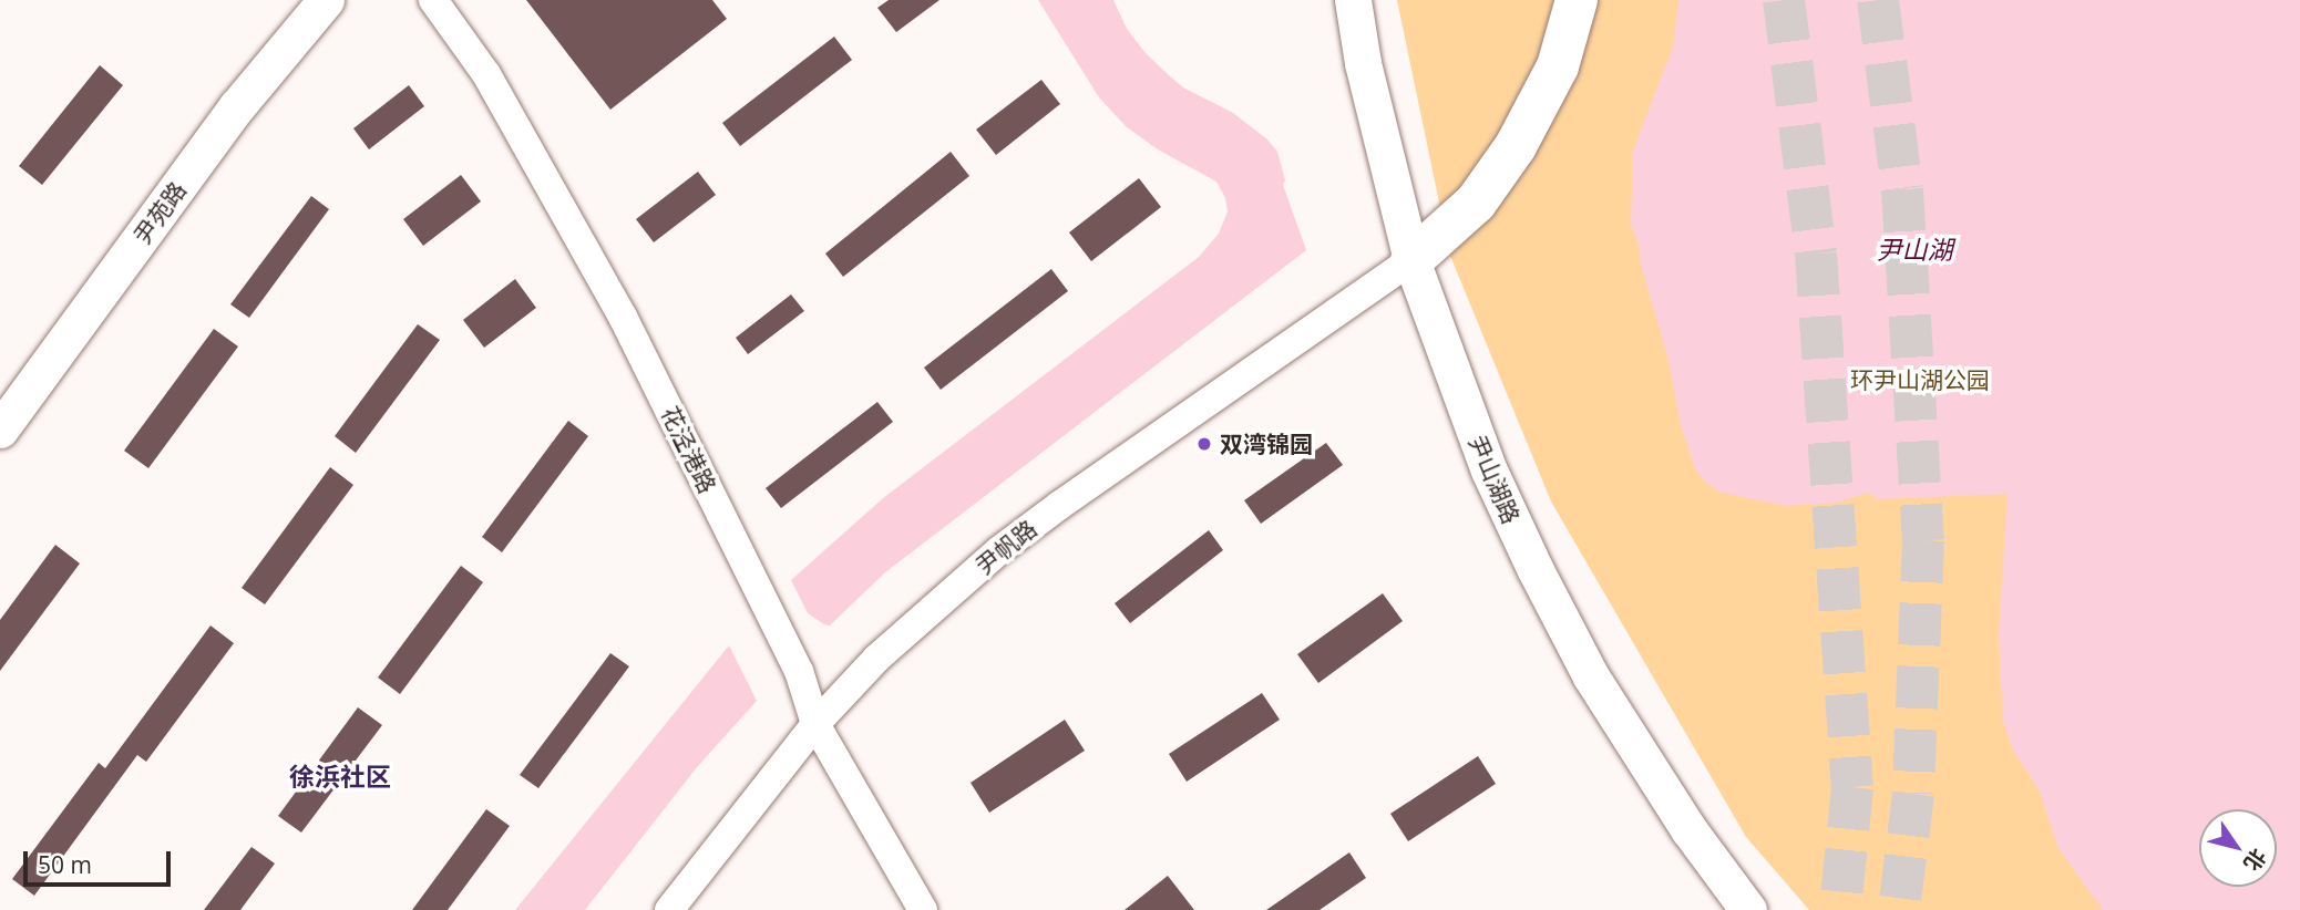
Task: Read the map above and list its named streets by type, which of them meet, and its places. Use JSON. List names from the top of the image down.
{
  "streets": {
    "main road": ["尹苑路", "尹山湖路"],
    "street": ["花泾港路", "尹帆路"]
  },
  "crossings": [
    ["花泾港路", "尹帆路"],
    ["尹山湖路", "尹帆路"]
  ],
  "districts": ["徐浜社区"],
  "water": ["尹山湖"],
  "parks": ["环尹山湖公园"],
  "places": ["双湾锦园"],
  "scale_bar": "50 m",
  "north": "bottom right"
}
